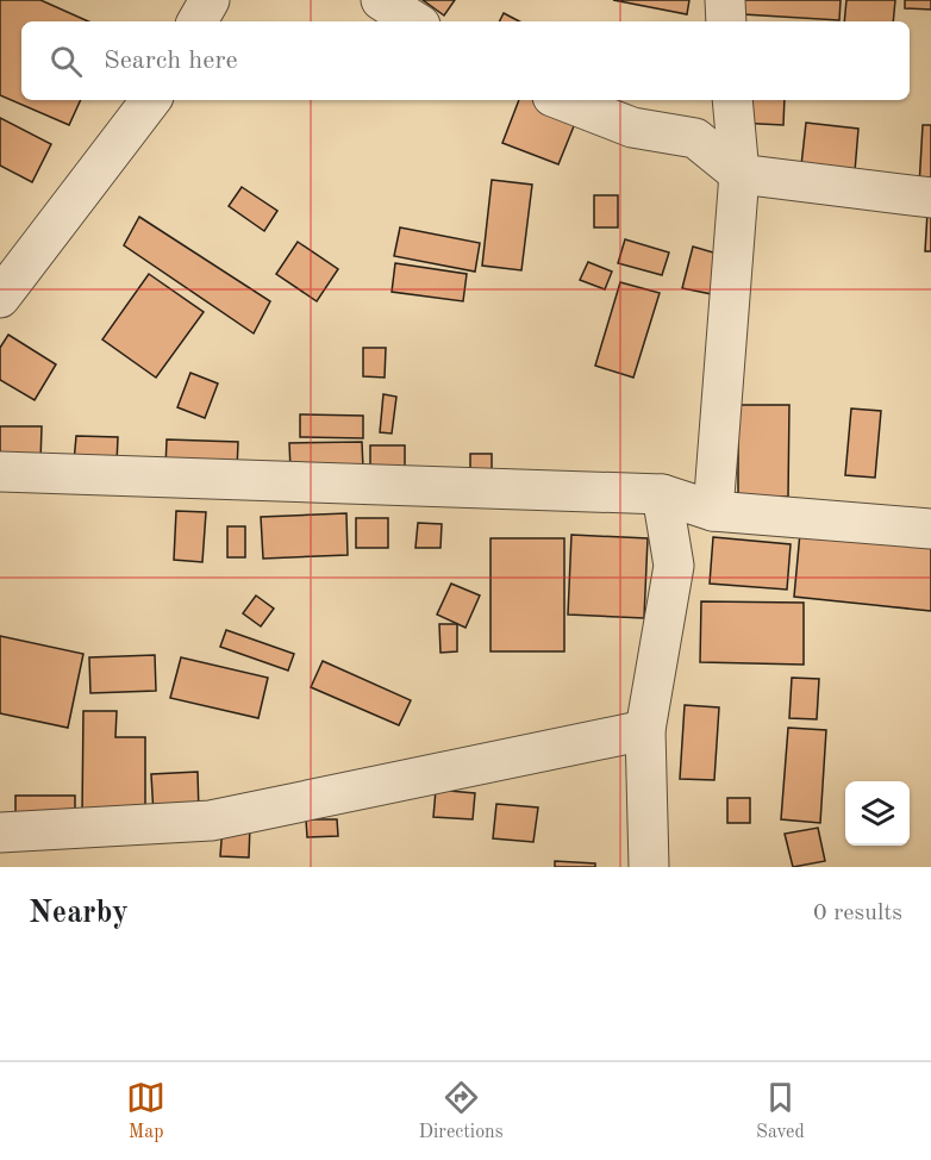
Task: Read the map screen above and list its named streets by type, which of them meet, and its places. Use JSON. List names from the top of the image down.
{
  "page": {
    "search": "Search here",
    "heading": ["Nearby", "0 results"],
    "nav": ["Map", "Directions", "Saved"]
  }
}
